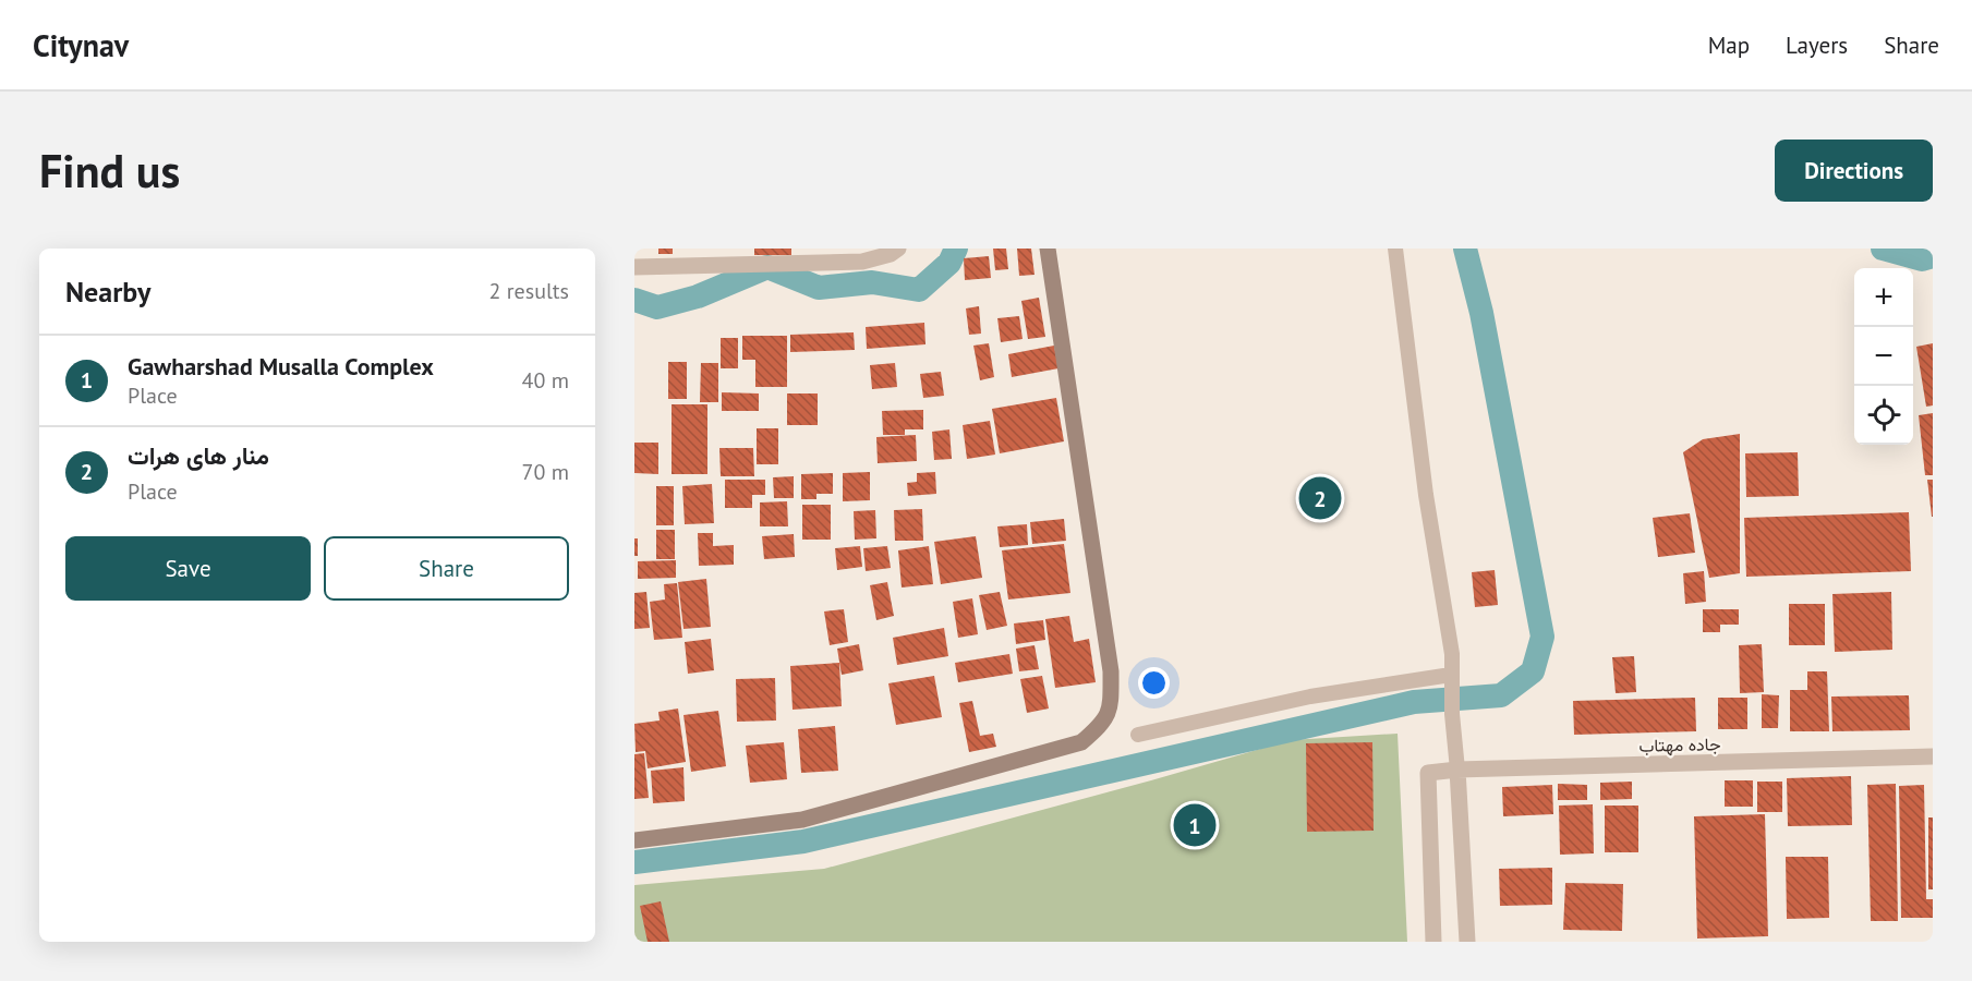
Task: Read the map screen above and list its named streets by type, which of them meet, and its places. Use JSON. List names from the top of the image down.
{
  "streets": {
    "street": ["جاده مهتاب"]
  },
  "page": {
    "header": "Citynav",
    "nav": ["Map", "Layers", "Share"],
    "buttons": [
      "Directions",
      ["Save", "Share"]
    ],
    "title": "Find us",
    "heading": ["Nearby", "2 results"],
    "map_buttons": ["+", "−"],
    "list": [
      {
        "mark": "1",
        "name": "Gawharshad Musalla Complex",
        "note": "Place",
        "value": "40 m"
      },
      {
        "mark": "2",
        "name": "منار های هرات",
        "note": "Place",
        "value": "70 m"
      }
    ],
    "pins": ["2", "1"]
  }
}
